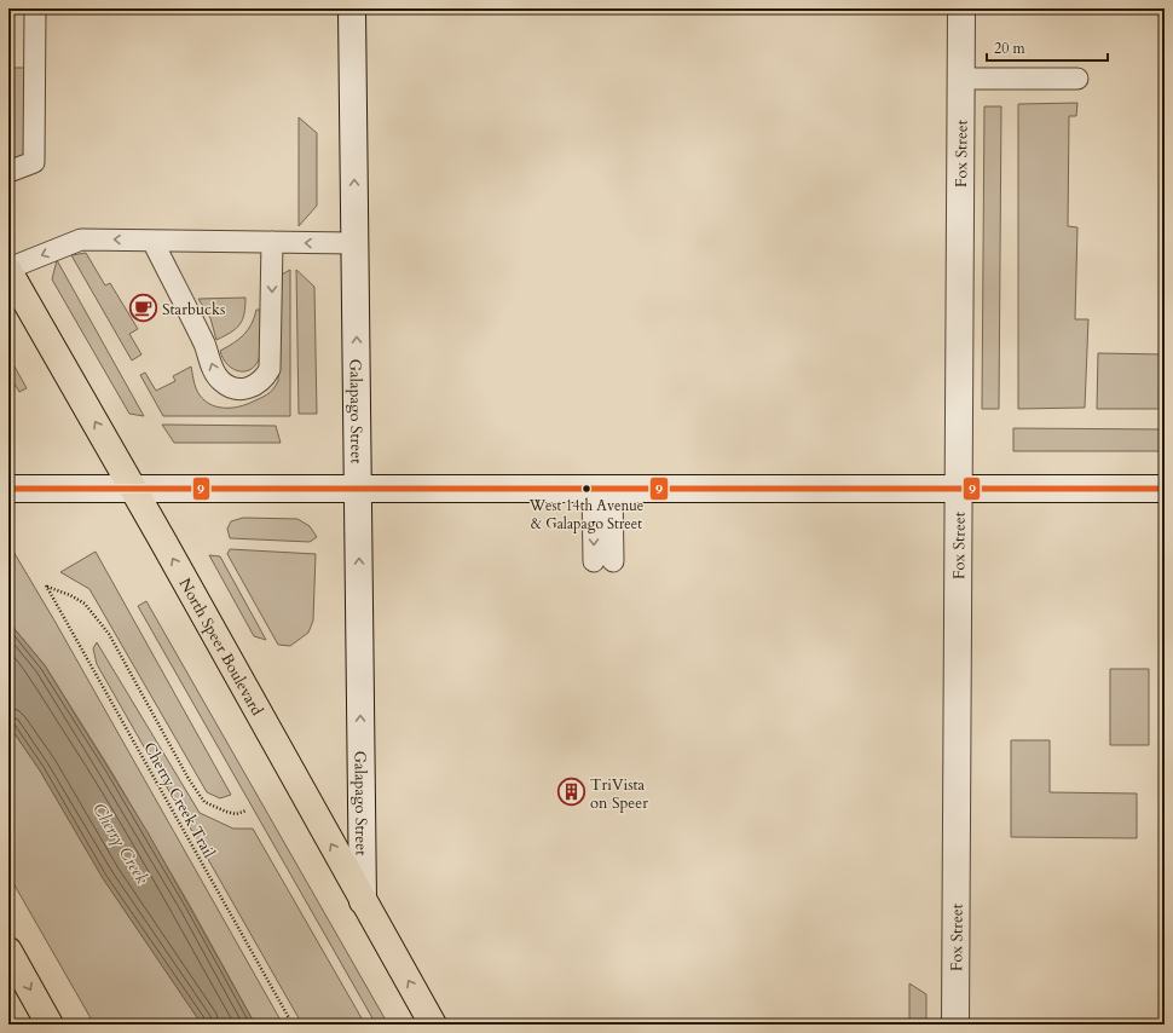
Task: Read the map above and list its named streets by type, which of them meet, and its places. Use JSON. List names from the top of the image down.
{
  "streets": {
    "main road": ["North Speer Boulevard"],
    "street": ["Fox Street", "Galapago Street"],
    "path": ["Cherry Creek Trail"]
  },
  "crossings": [
    ["Galapago Street", "North Speer Boulevard"]
  ],
  "one_way": ["Galapago Street", "North Speer Boulevard"],
  "water": ["Cherry Creek"],
  "places": {
    "cafe": ["Starbucks"],
    "other": ["West 14th Avenue & Galapago Street"],
    "building": ["TriVista on Speer"]
  },
  "lines": ["transit line 9"],
  "scale_bar": "20 m"
}
